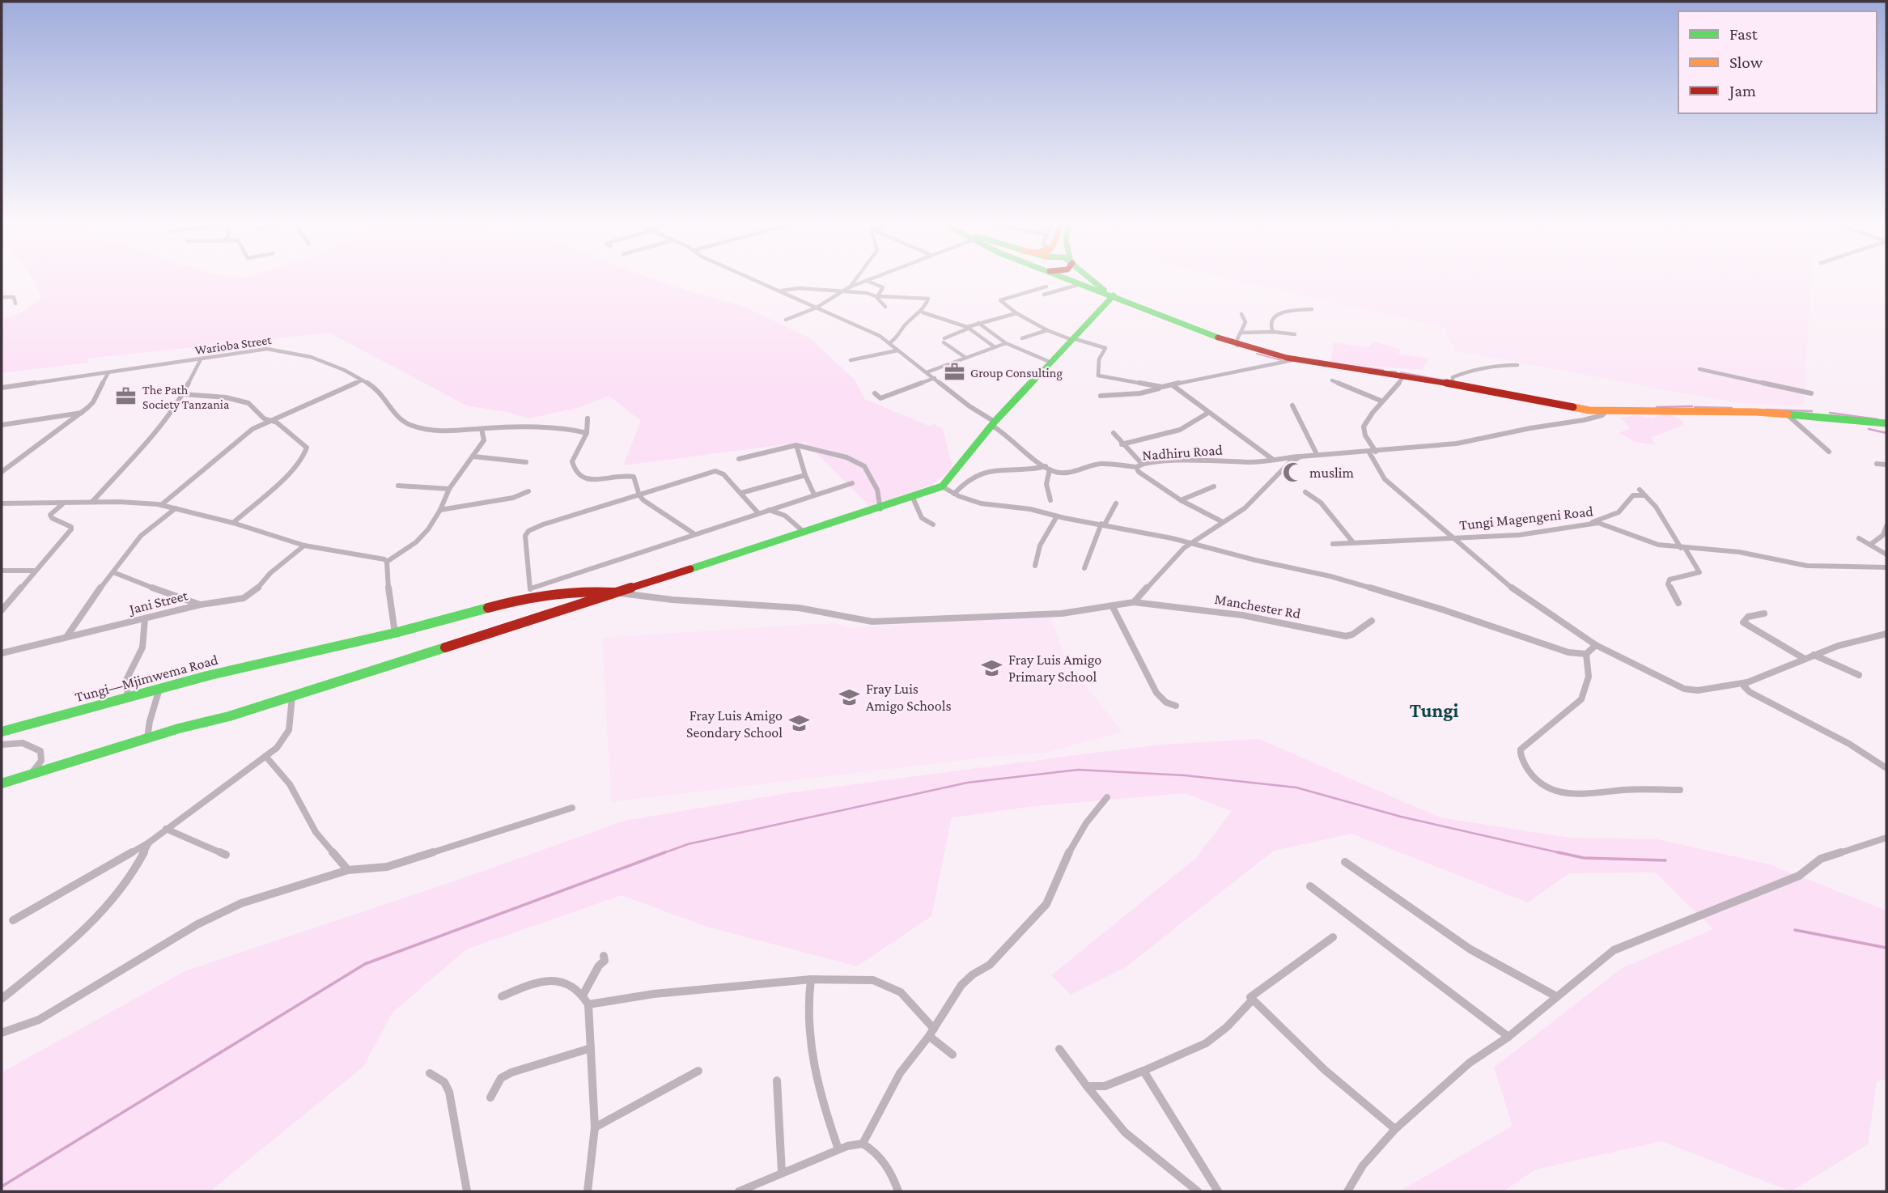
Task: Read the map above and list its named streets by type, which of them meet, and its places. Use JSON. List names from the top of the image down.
{
  "streets": {
    "street": [
      "Warioba Street",
      "Nadhiru Road",
      "Tungi Magengeni Road",
      "Jani Street",
      "Manchester Rd",
      "Tungi—Mjimwema Road"
    ]
  },
  "districts": ["Tungi"],
  "places": {
    "office": ["Group Consulting", "The Path Society Tanzania"],
    "mosque": ["muslim"],
    "school or university": ["Fray Luis Amigo Primary School", "Fray Luis Amigo Schools", "Fray Luis Amigo Seondary School"]
  },
  "legend": ["Fast", "Slow", "Jam"]
}
